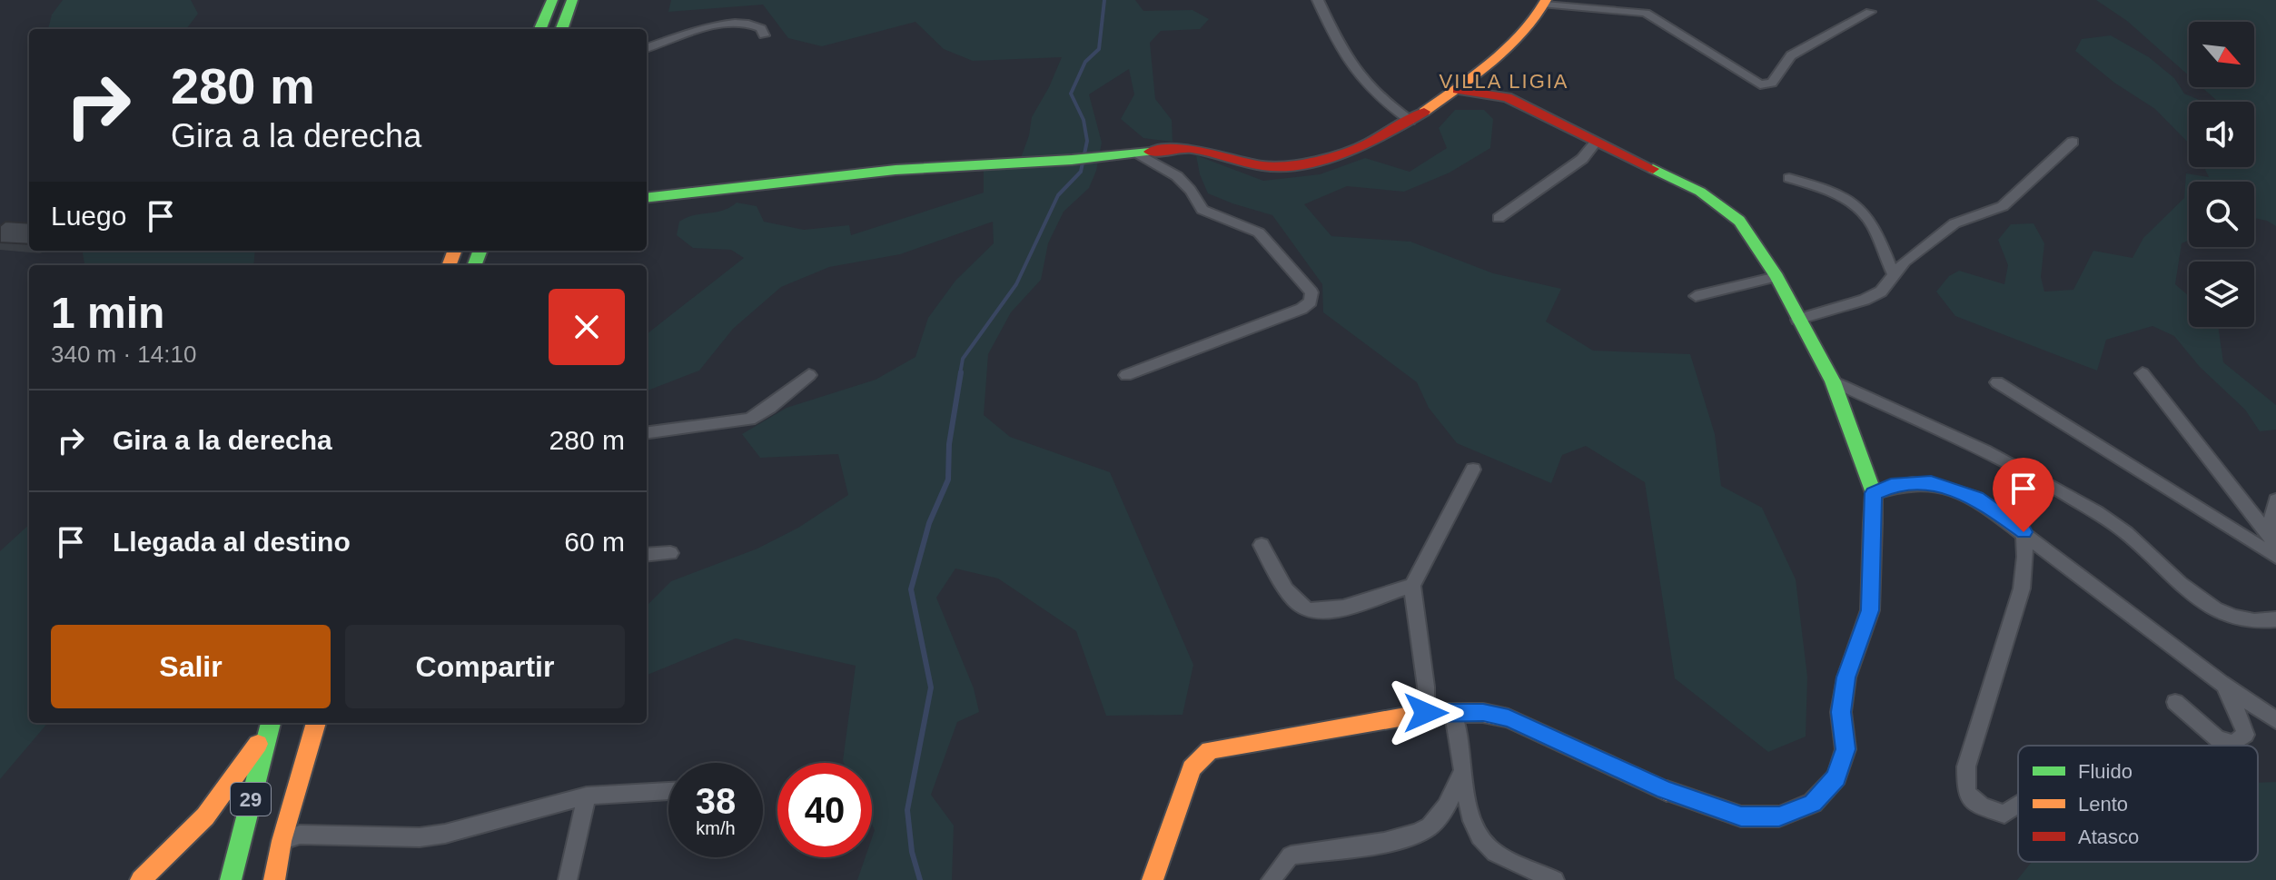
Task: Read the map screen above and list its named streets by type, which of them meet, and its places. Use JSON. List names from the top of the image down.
{
  "streets": {
    "main road": ["29"]
  },
  "districts": ["VILLA LIGIA"],
  "legend": ["Fluido", "Lento", "Atasco"],
  "north": "bottom right",
  "page": {
    "turn": ["280 m", "Gira a la derecha"],
    "then": "Luego",
    "heading": ["1 min", "340 m · 14:10"],
    "list": [
      {
        "name": "Gira a la derecha",
        "value": "280 m"
      },
      {
        "name": "Llegada al destino",
        "value": "60 m"
      }
    ],
    "buttons": ["Salir", "Compartir"],
    "speed": "38 km/h",
    "limit": "40"
  }
}
